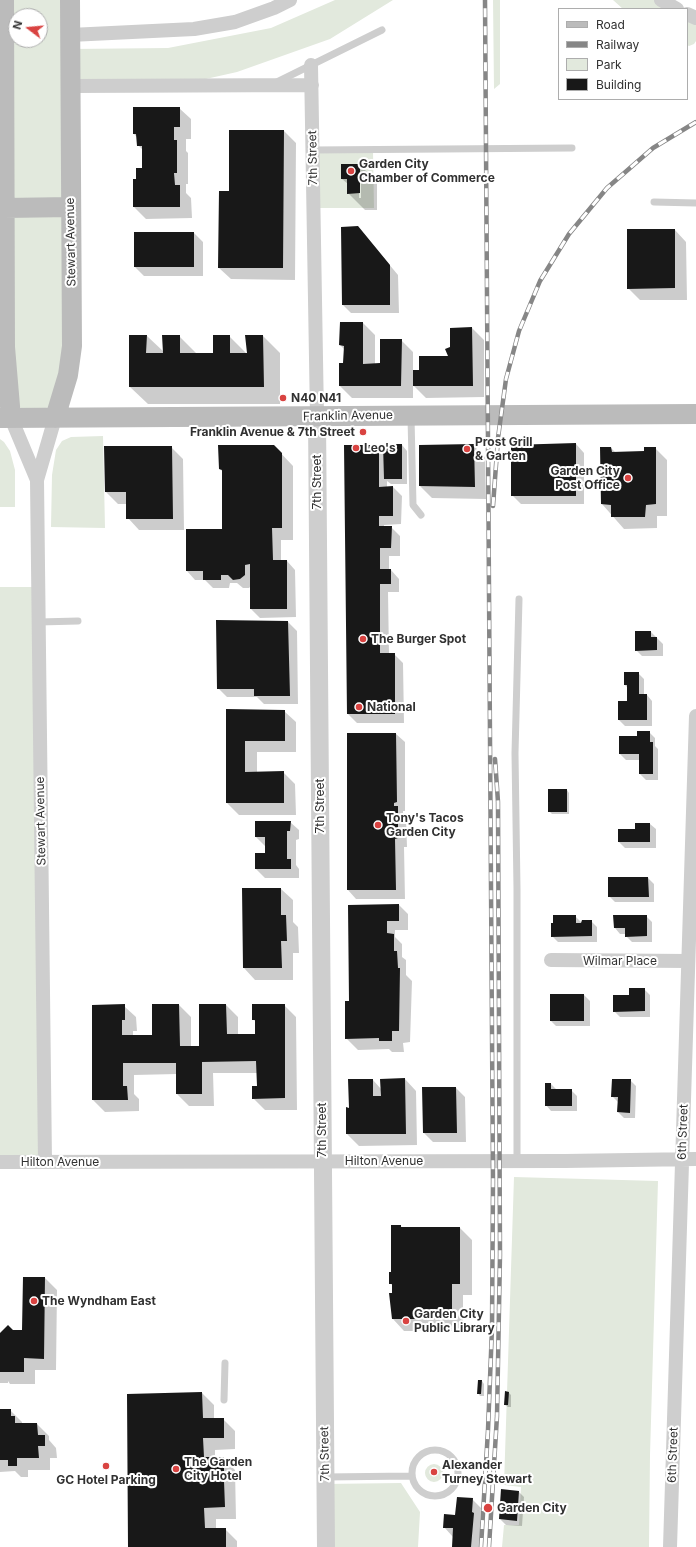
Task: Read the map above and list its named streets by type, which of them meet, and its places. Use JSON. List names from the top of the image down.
{
  "streets": {
    "main road": ["Stewart Avenue", "Franklin Avenue"],
    "street": [
      "7th Street",
      "Wilmar Place",
      "6th Street",
      "Hilton Avenue"
    ]
  },
  "crossings": [
    ["7th Street", "Franklin Avenue"],
    ["7th Street", "Hilton Avenue"],
    ["Stewart Avenue", "Franklin Avenue"],
    ["Stewart Avenue", "Hilton Avenue"],
    ["Wilmar Place", "6th Street"],
    ["6th Street", "Hilton Avenue"]
  ],
  "places": [
    "Garden City Chamber of Commerce",
    "N40 N41",
    "Franklin Avenue & 7th Street",
    "Leo's",
    "Prost Grill & Garten",
    "Garden City Post Office",
    "The Burger Spot",
    "National",
    "Tony's Tacos Garden City",
    "The Wyndham East",
    "Garden City Public Library",
    "GC Hotel Parking",
    "The Garden City Hotel",
    "Alexander Turney Stewart",
    "Garden City"
  ],
  "legend": [
    "Road",
    "Railway",
    "Park",
    "Building"
  ],
  "north": "left"
}
